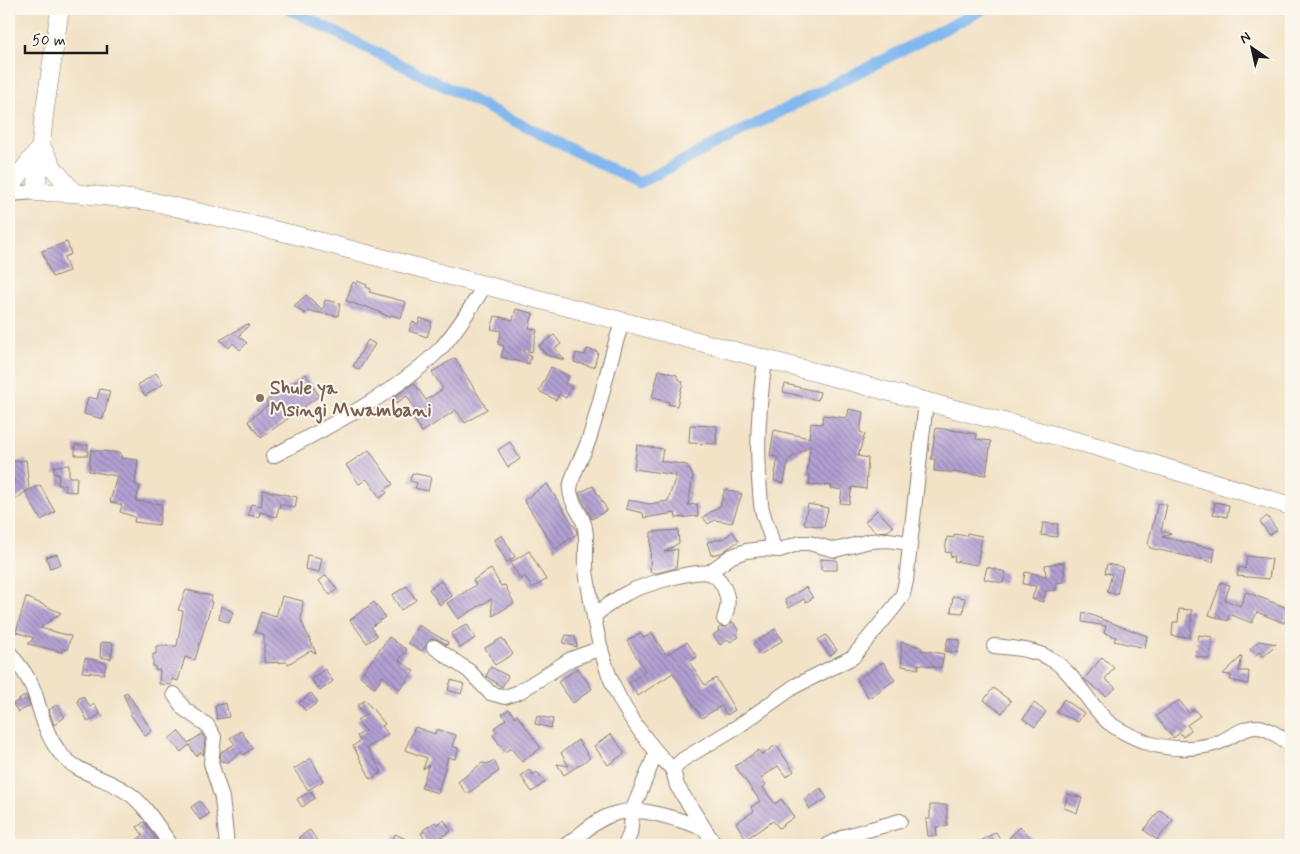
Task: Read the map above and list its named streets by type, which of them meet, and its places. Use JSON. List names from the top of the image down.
{
  "places": ["Shule ya Msingi Mwambani"],
  "scale_bar": "50 m",
  "north": "top left"
}
